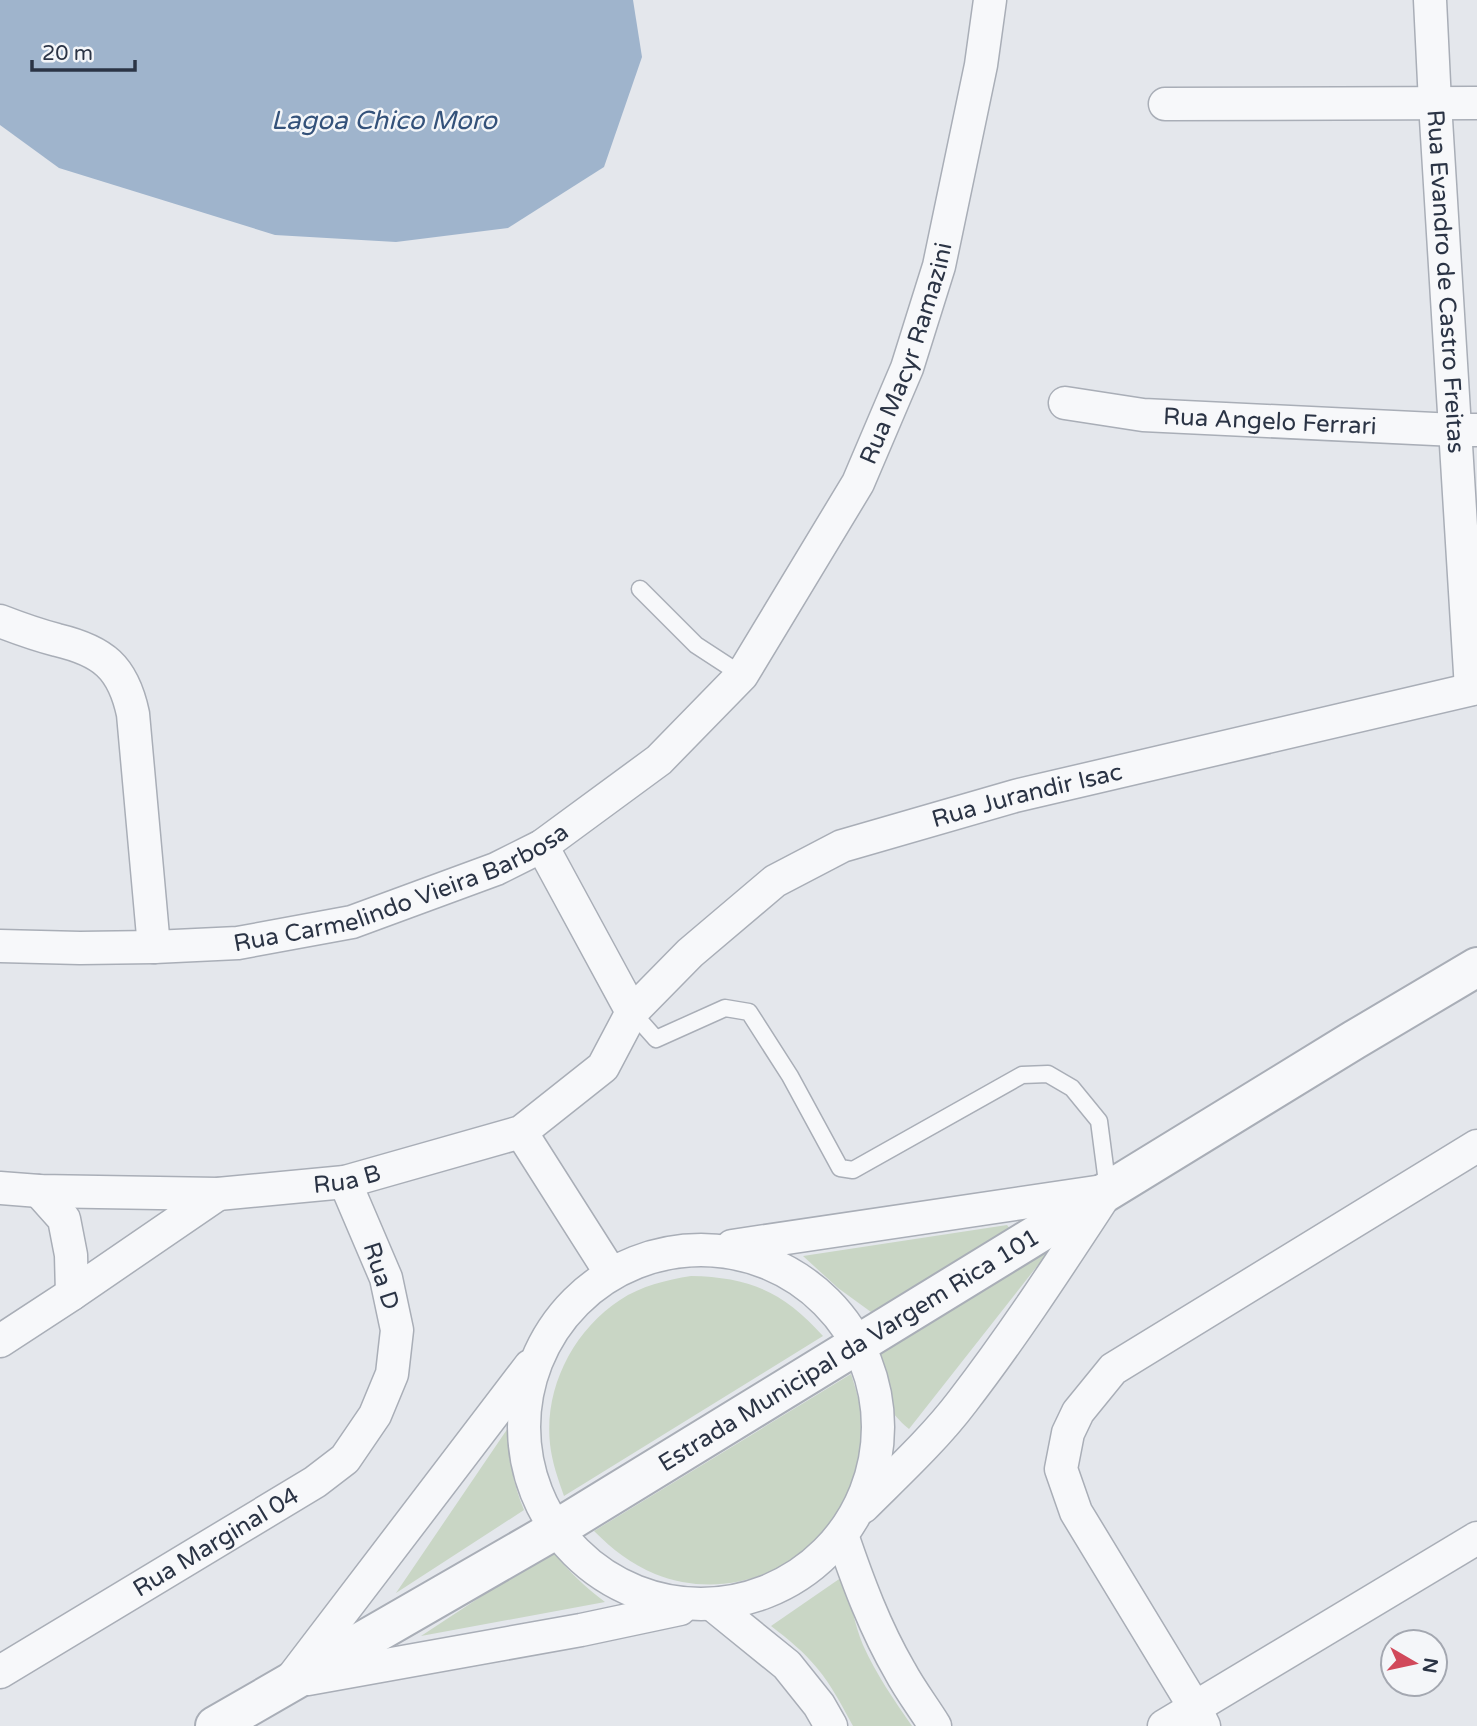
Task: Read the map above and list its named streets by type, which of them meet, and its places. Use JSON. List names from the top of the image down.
{
  "streets": {
    "street": [
      "Rua Evandro de Castro Freitas",
      "Rua Macyr Ramazini",
      "Rua Angelo Ferrari",
      "Rua Jurandir Isac",
      "Rua Carmelindo Vieira Barbosa",
      "Rua B",
      "Rua D",
      "Estrada Municipal da Vargem Rica 101",
      "Rua Marginal 04"
    ]
  },
  "crossings": [
    ["Rua Evandro de Castro Freitas", "Rua Angelo Ferrari"],
    ["Rua Evandro de Castro Freitas", "Rua Jurandir Isac"],
    ["Rua Macyr Ramazini", "Rua Carmelindo Vieira Barbosa"],
    ["Rua Jurandir Isac", "Rua B"],
    ["Rua B", "Rua D"],
    ["Rua D", "Rua Marginal 04"]
  ],
  "water": ["Lagoa Chico Moro"],
  "scale_bar": "20 m",
  "north": "right"
}
